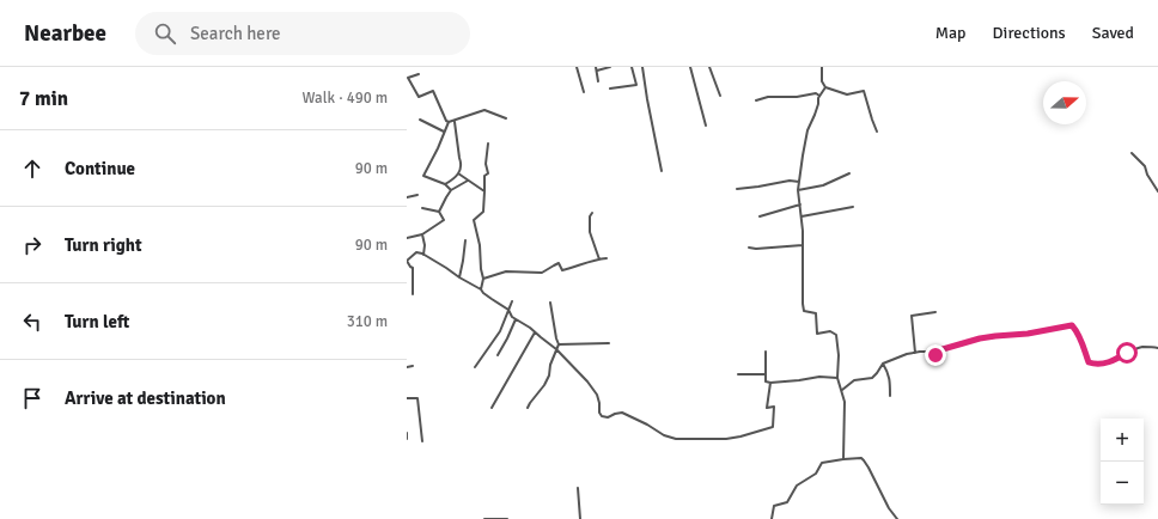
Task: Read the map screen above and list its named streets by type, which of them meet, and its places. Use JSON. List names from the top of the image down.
{
  "north": "right",
  "page": {
    "header": "Nearbee",
    "search": "Search here",
    "nav": ["Map", "Directions", "Saved"],
    "heading": ["7 min", "Walk · 490 m"],
    "list": [
      ["Continue", "90 m"],
      ["Turn right", "90 m"],
      ["Turn left", "310 m"],
      "Arrive at destination"
    ],
    "map_buttons": ["+", "−"]
  }
}
